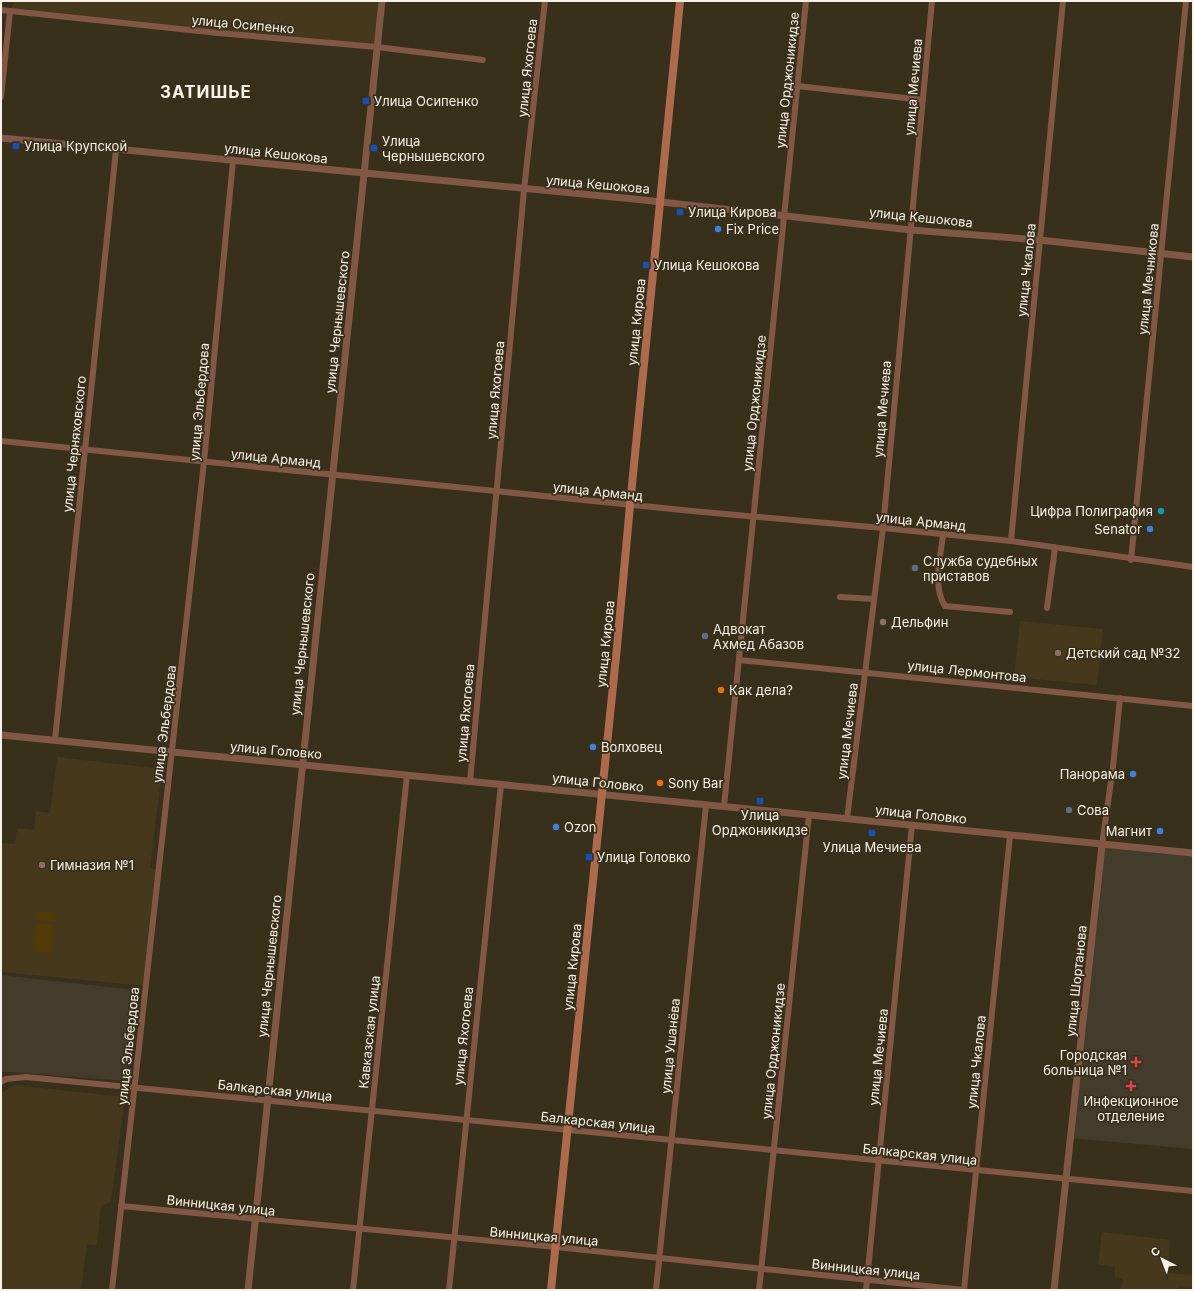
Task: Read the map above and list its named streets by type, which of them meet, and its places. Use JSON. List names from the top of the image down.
{
  "streets": {
    "main road": ["улица Кирова"],
    "street": [
      "улица Осипенко",
      "улица Яхогоева",
      "улица Орджоникидзе",
      "улица Мечиева",
      "улица Кешокова",
      "улица Чкалова",
      "улица Мечникова",
      "улица Чернышевского",
      "улица Эльбердова",
      "улица Черняховского",
      "улица Арманд",
      "улица Лермонтова",
      "улица Головко",
      "улица Шортанова",
      "Кавказская улица",
      "улица Ушанёва",
      "Балкарская улица",
      "Винницкая улица"
    ]
  },
  "crossings": [
    ["улица Осипенко", "улица Чернышевского"],
    ["улица Яхогоева", "улица Кешокова"],
    ["улица Яхогоева", "улица Арманд"],
    ["улица Яхогоева", "улица Головко"],
    ["улица Яхогоева", "Балкарская улица"],
    ["улица Яхогоева", "Винницкая улица"],
    ["улица Орджоникидзе", "улица Кешокова"],
    ["улица Орджоникидзе", "улица Арманд"],
    ["улица Орджоникидзе", "улица Лермонтова"],
    ["улица Орджоникидзе", "улица Головко"],
    ["улица Орджоникидзе", "Балкарская улица"],
    ["улица Орджоникидзе", "Винницкая улица"],
    ["улица Мечиева", "улица Кешокова"],
    ["улица Мечиева", "улица Арманд"],
    ["улица Мечиева", "улица Лермонтова"],
    ["улица Мечиева", "улица Головко"],
    ["улица Мечиева", "Балкарская улица"],
    ["улица Мечиева", "Винницкая улица"],
    ["улица Кешокова", "улица Чкалова"],
    ["улица Кешокова", "улица Мечникова"],
    ["улица Кешокова", "улица Чернышевского"],
    ["улица Кешокова", "улица Кирова"],
    ["улица Кешокова", "улица Эльбердова"],
    ["улица Кешокова", "улица Черняховского"],
    ["улица Чкалова", "улица Арманд"],
    ["улица Чкалова", "улица Головко"],
    ["улица Чкалова", "Балкарская улица"],
    ["улица Чкалова", "Винницкая улица"],
    ["улица Мечникова", "улица Арманд"],
    ["улица Чернышевского", "улица Арманд"],
    ["улица Чернышевского", "улица Головко"],
    ["улица Чернышевского", "Балкарская улица"],
    ["улица Чернышевского", "Винницкая улица"],
    ["улица Кирова", "улица Арманд"],
    ["улица Кирова", "улица Головко"],
    ["улица Кирова", "Балкарская улица"],
    ["улица Кирова", "Винницкая улица"],
    ["улица Эльбердова", "улица Арманд"],
    ["улица Эльбердова", "улица Головко"],
    ["улица Эльбердова", "Балкарская улица"],
    ["улица Эльбердова", "Винницкая улица"],
    ["улица Черняховского", "улица Арманд"],
    ["улица Черняховского", "улица Головко"],
    ["улица Лермонтова", "улица Шортанова"],
    ["улица Головко", "улица Шортанова"],
    ["улица Головко", "Кавказская улица"],
    ["улица Головко", "улица Ушанёва"],
    ["улица Шортанова", "Балкарская улица"],
    ["Кавказская улица", "Балкарская улица"],
    ["Кавказская улица", "Винницкая улица"],
    ["улица Ушанёва", "Балкарская улица"],
    ["улица Ушанёва", "Винницкая улица"]
  ],
  "districts": ["ЗАТИШЬЕ"],
  "places": {
    "transit": [
      "Улица Осипенко",
      "Улица Крупской",
      "Улица Чернышевского",
      "Улица Кирова",
      "Улица Кешокова",
      "Улица Орджоникидзе",
      "Улица Мечиева",
      "Улица Головко"
    ],
    "other": [
      "Fix Price",
      "Цифра Полиграфия",
      "Senator",
      "Служба судебных приставов",
      "Дельфин",
      "Адвокат Ахмед Абазов",
      "Детский сад №32",
      "Как дела?",
      "Волховец",
      "Панорама",
      "Sony Bar",
      "Сова",
      "Ozon",
      "Магнит",
      "Гимназия №1"
    ],
    "health": ["Городская больница №1", "Инфекционное отделение"]
  },
  "north": "top left"
}
